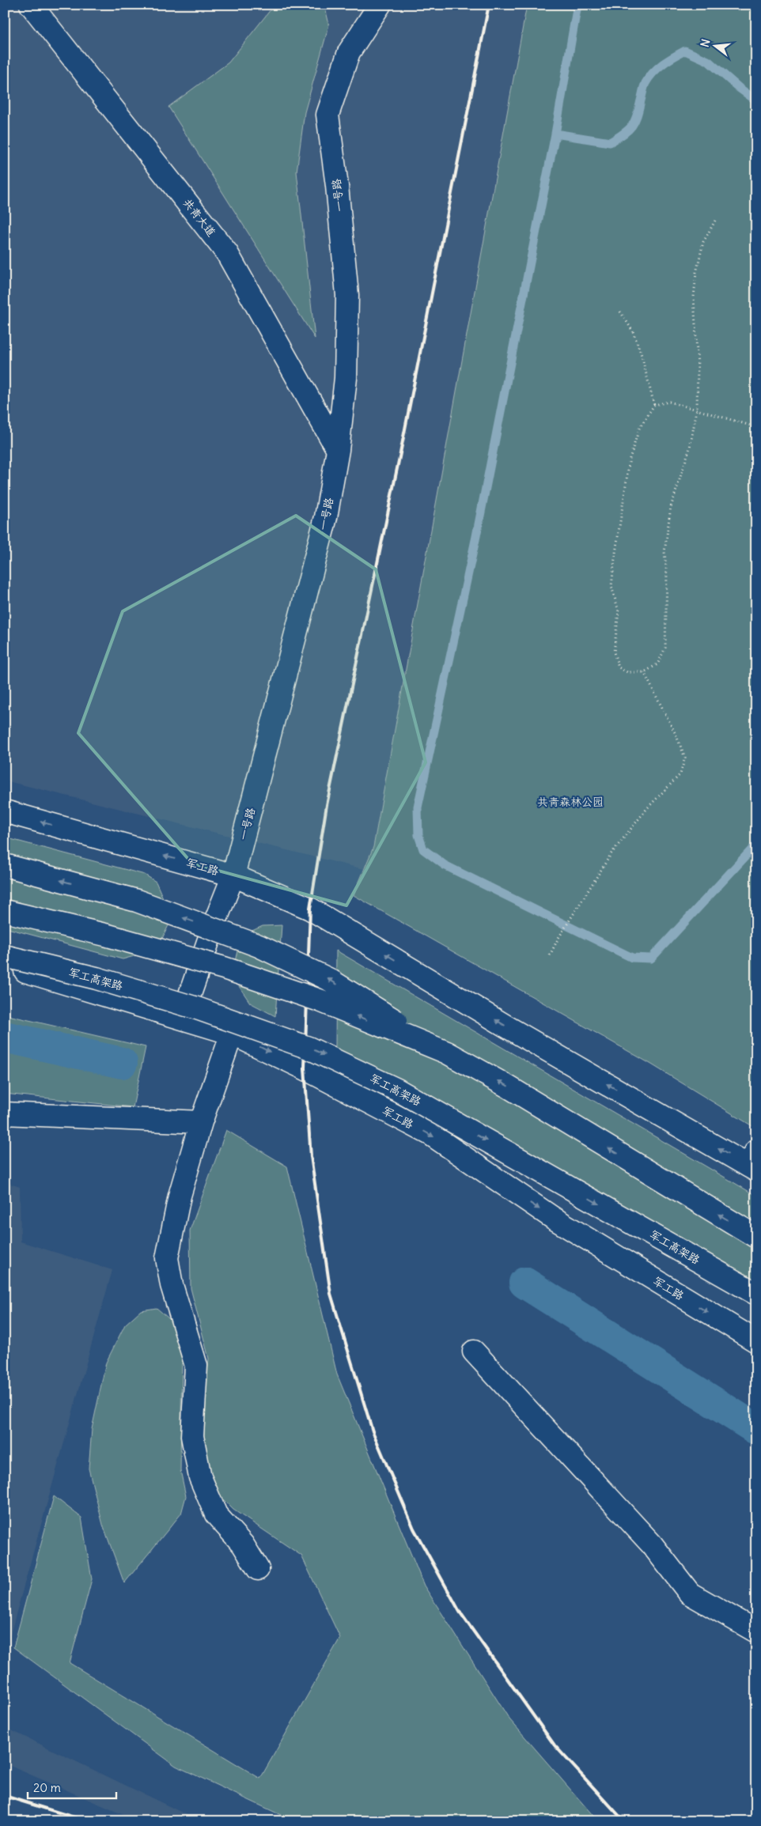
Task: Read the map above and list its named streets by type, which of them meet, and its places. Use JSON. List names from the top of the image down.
{
  "streets": {
    "main road": [
      "一号路",
      "共青大道",
      "军工路",
      "军工高架路"
    ]
  },
  "crossings": [
    ["一号路", "共青大道"],
    ["一号路", "军工路"]
  ],
  "parks": ["共青森林公园"],
  "scale_bar": "20 m",
  "north": "left"
}
